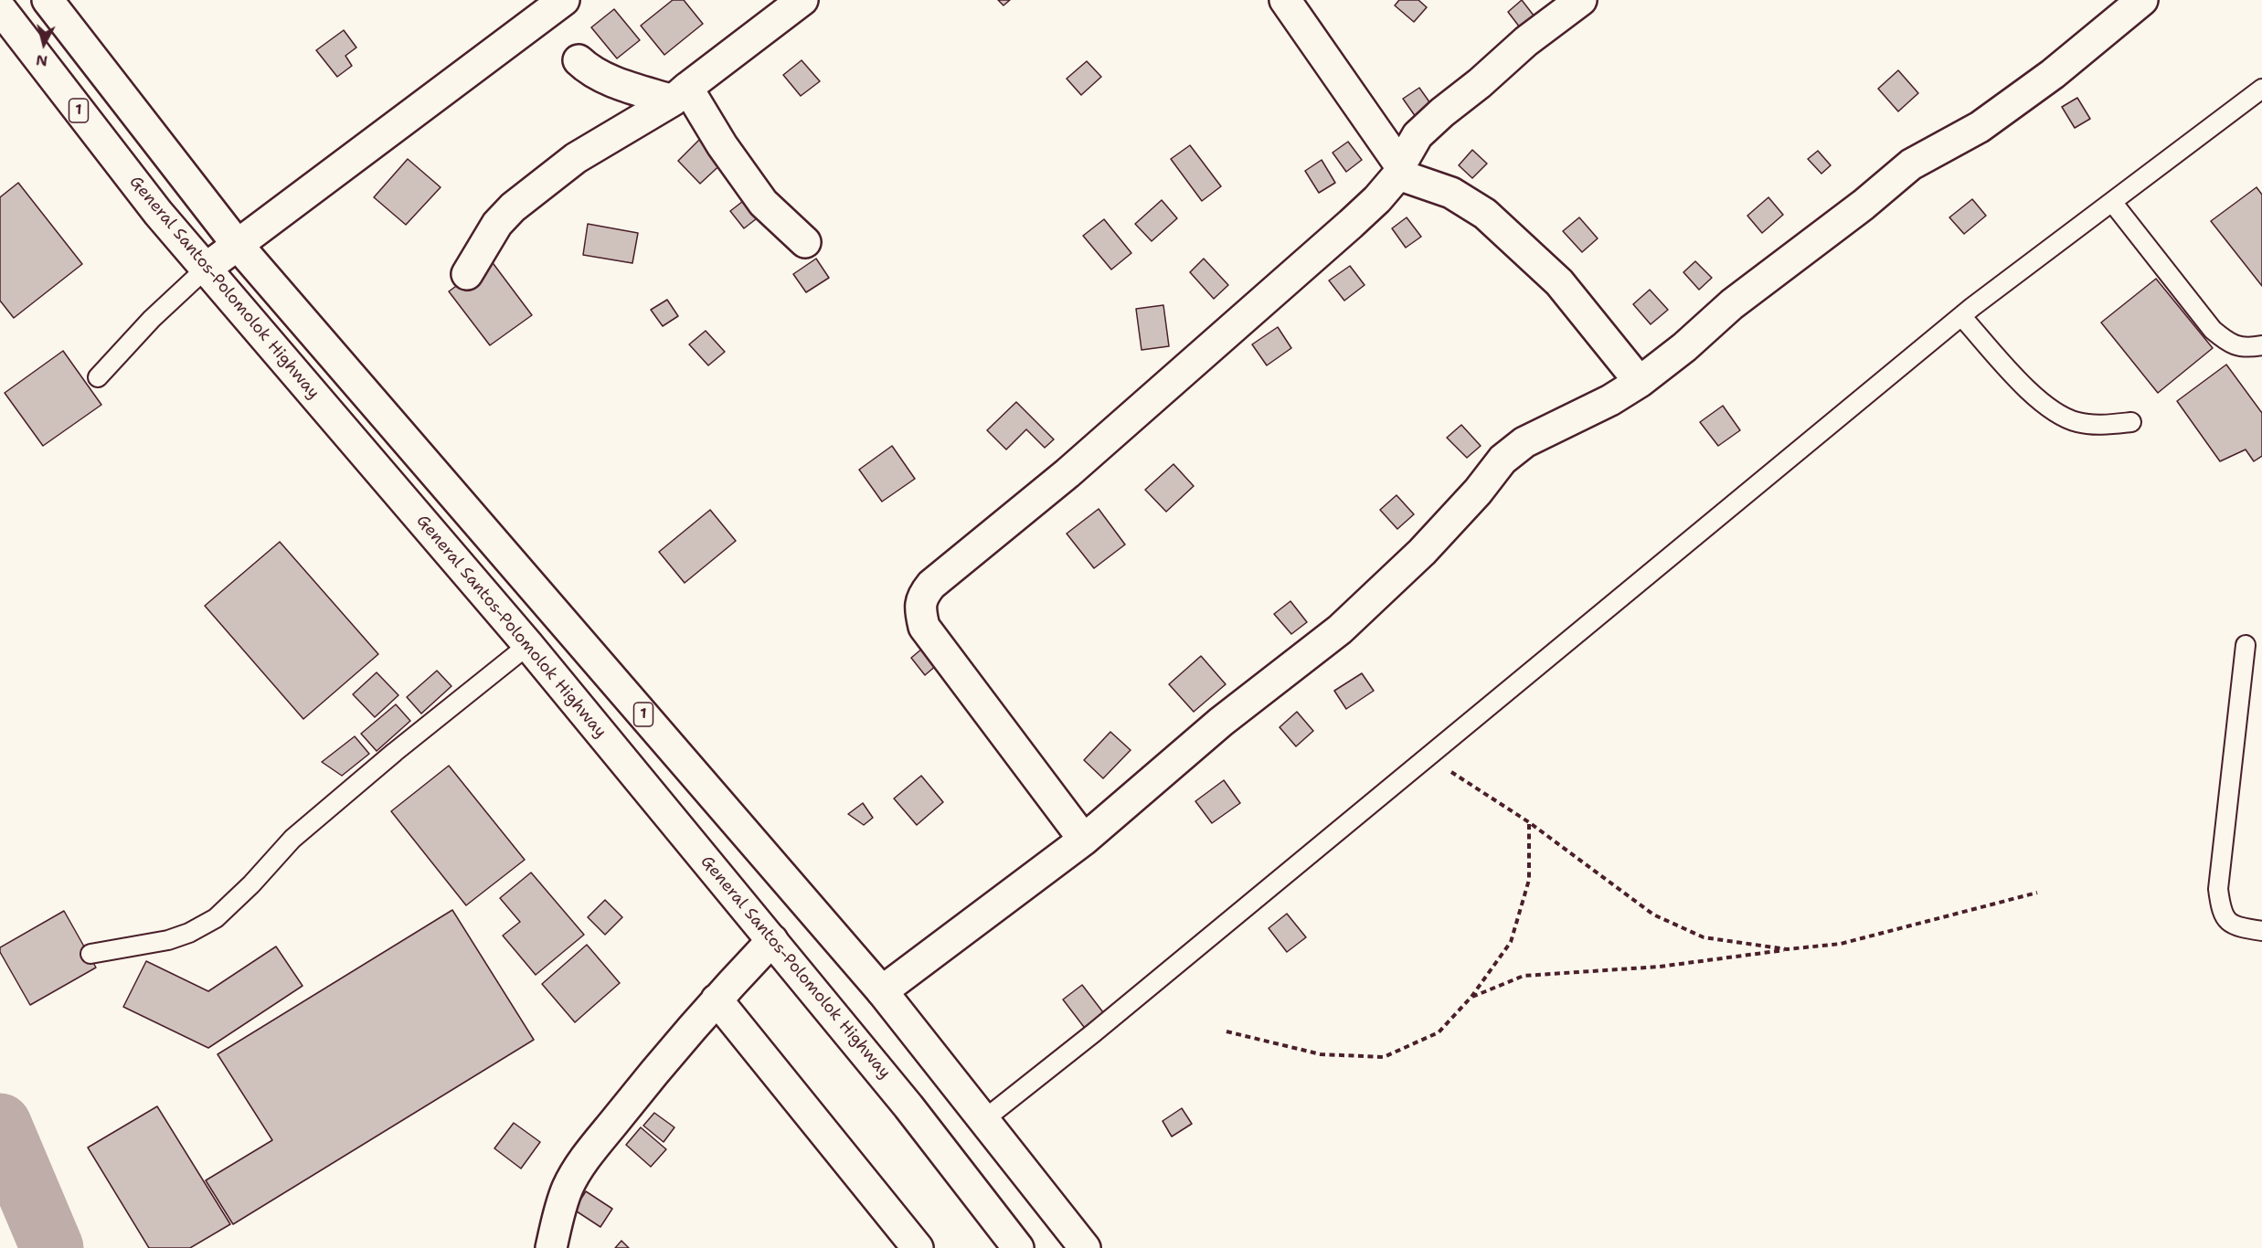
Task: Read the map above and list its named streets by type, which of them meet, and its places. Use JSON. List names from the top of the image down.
{
  "streets": {
    "main road": ["1", "General Santos-Polomolok Highway"]
  },
  "north": "bottom"
}
